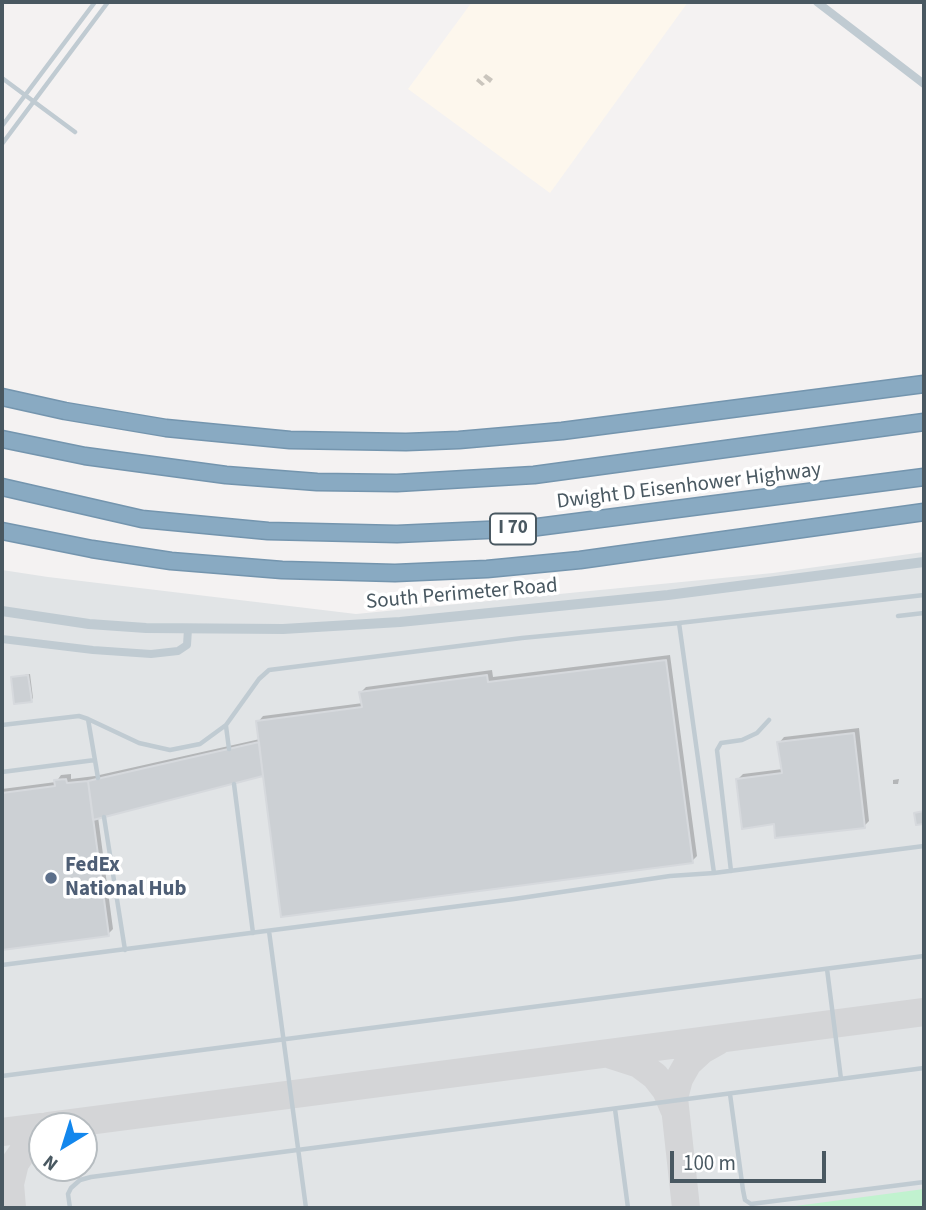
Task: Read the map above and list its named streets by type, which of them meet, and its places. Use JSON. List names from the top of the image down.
{
  "streets": {
    "highway": ["Dwight D Eisenhower Highway", "I 70"],
    "street": ["South Perimeter Road"]
  },
  "places": ["FedEx National Hub"],
  "scale_bar": "100 m",
  "north": "bottom left"
}
